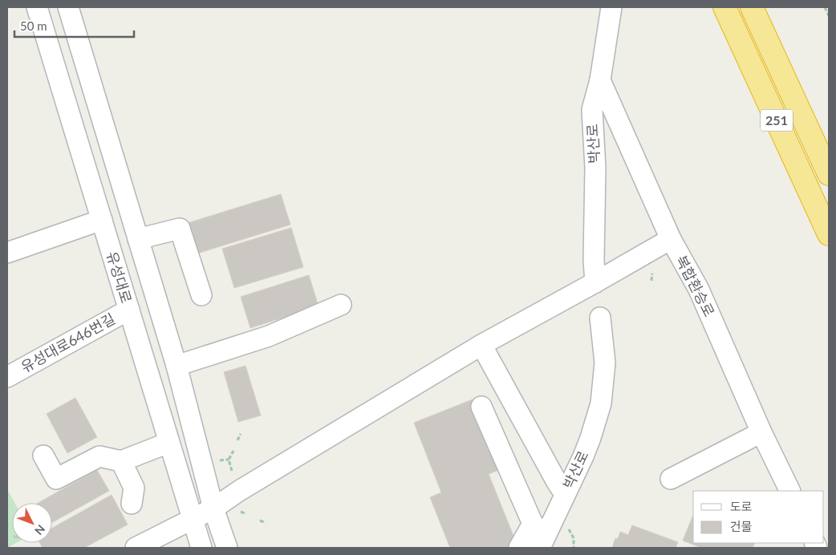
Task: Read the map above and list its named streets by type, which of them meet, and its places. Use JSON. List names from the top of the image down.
{
  "streets": {
    "highway": ["251"],
    "street": [
      "박산로",
      "유성대로",
      "복합환승로",
      "유성대로646번길"
    ]
  },
  "crossings": [
    ["박산로", "복합환승로"],
    ["유성대로", "유성대로646번길"]
  ],
  "legend": ["도로", "건물"],
  "scale_bar": "50 m",
  "north": "bottom right"
}
